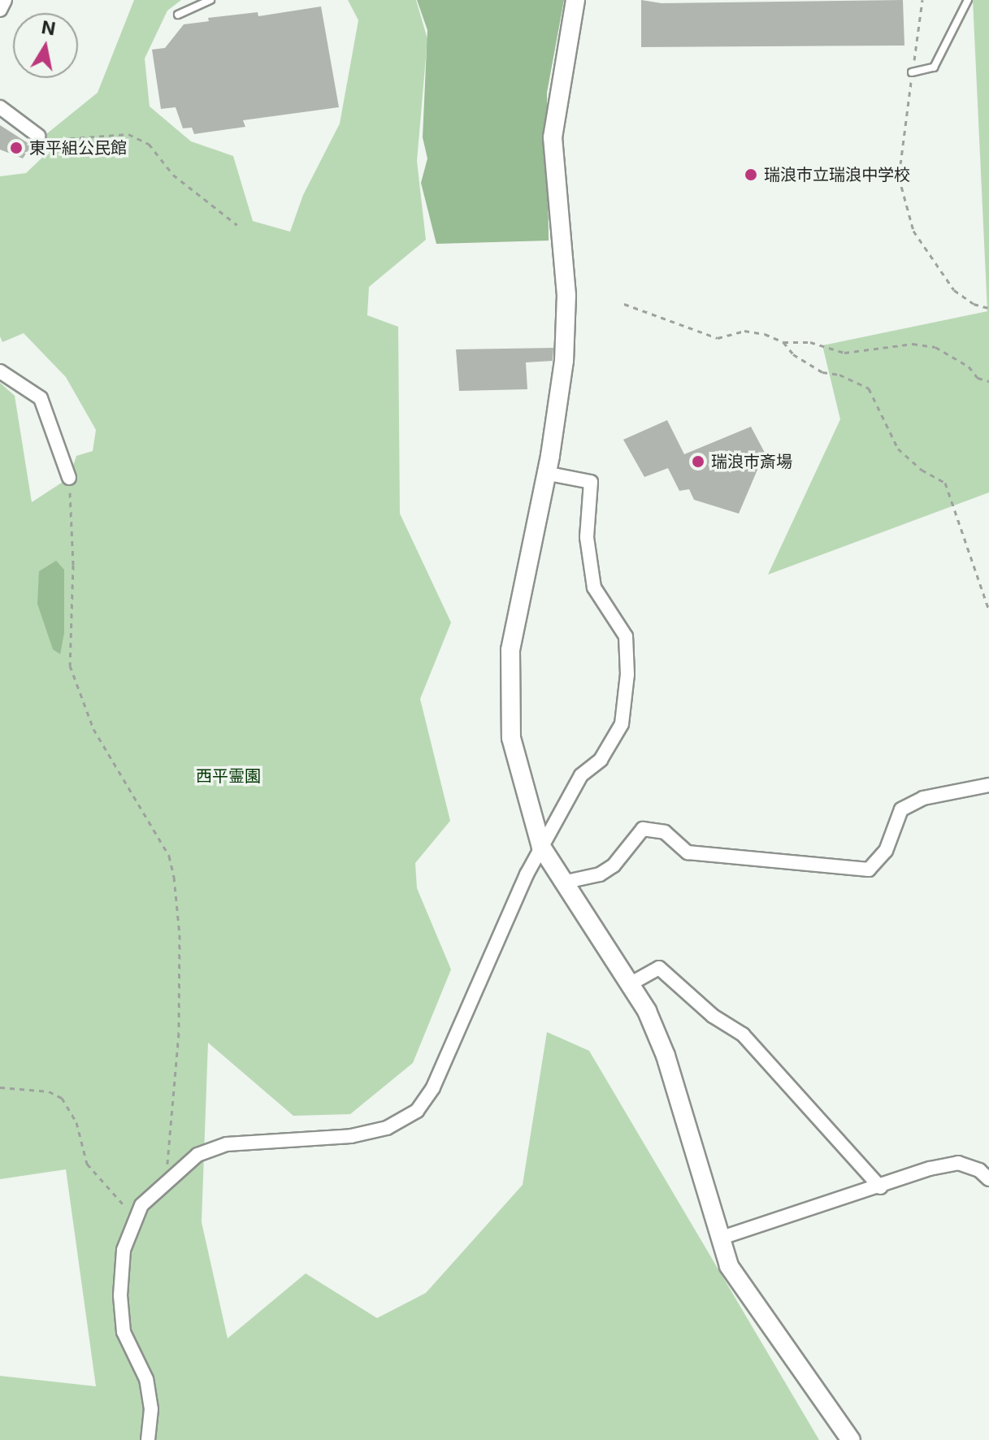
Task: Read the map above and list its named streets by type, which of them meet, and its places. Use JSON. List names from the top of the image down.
{
  "parks": ["西平霊園"],
  "places": ["東平組公民館", "瑞浪市立瑞浪中学校", "瑞浪市斎場"],
  "north": "top"
}
